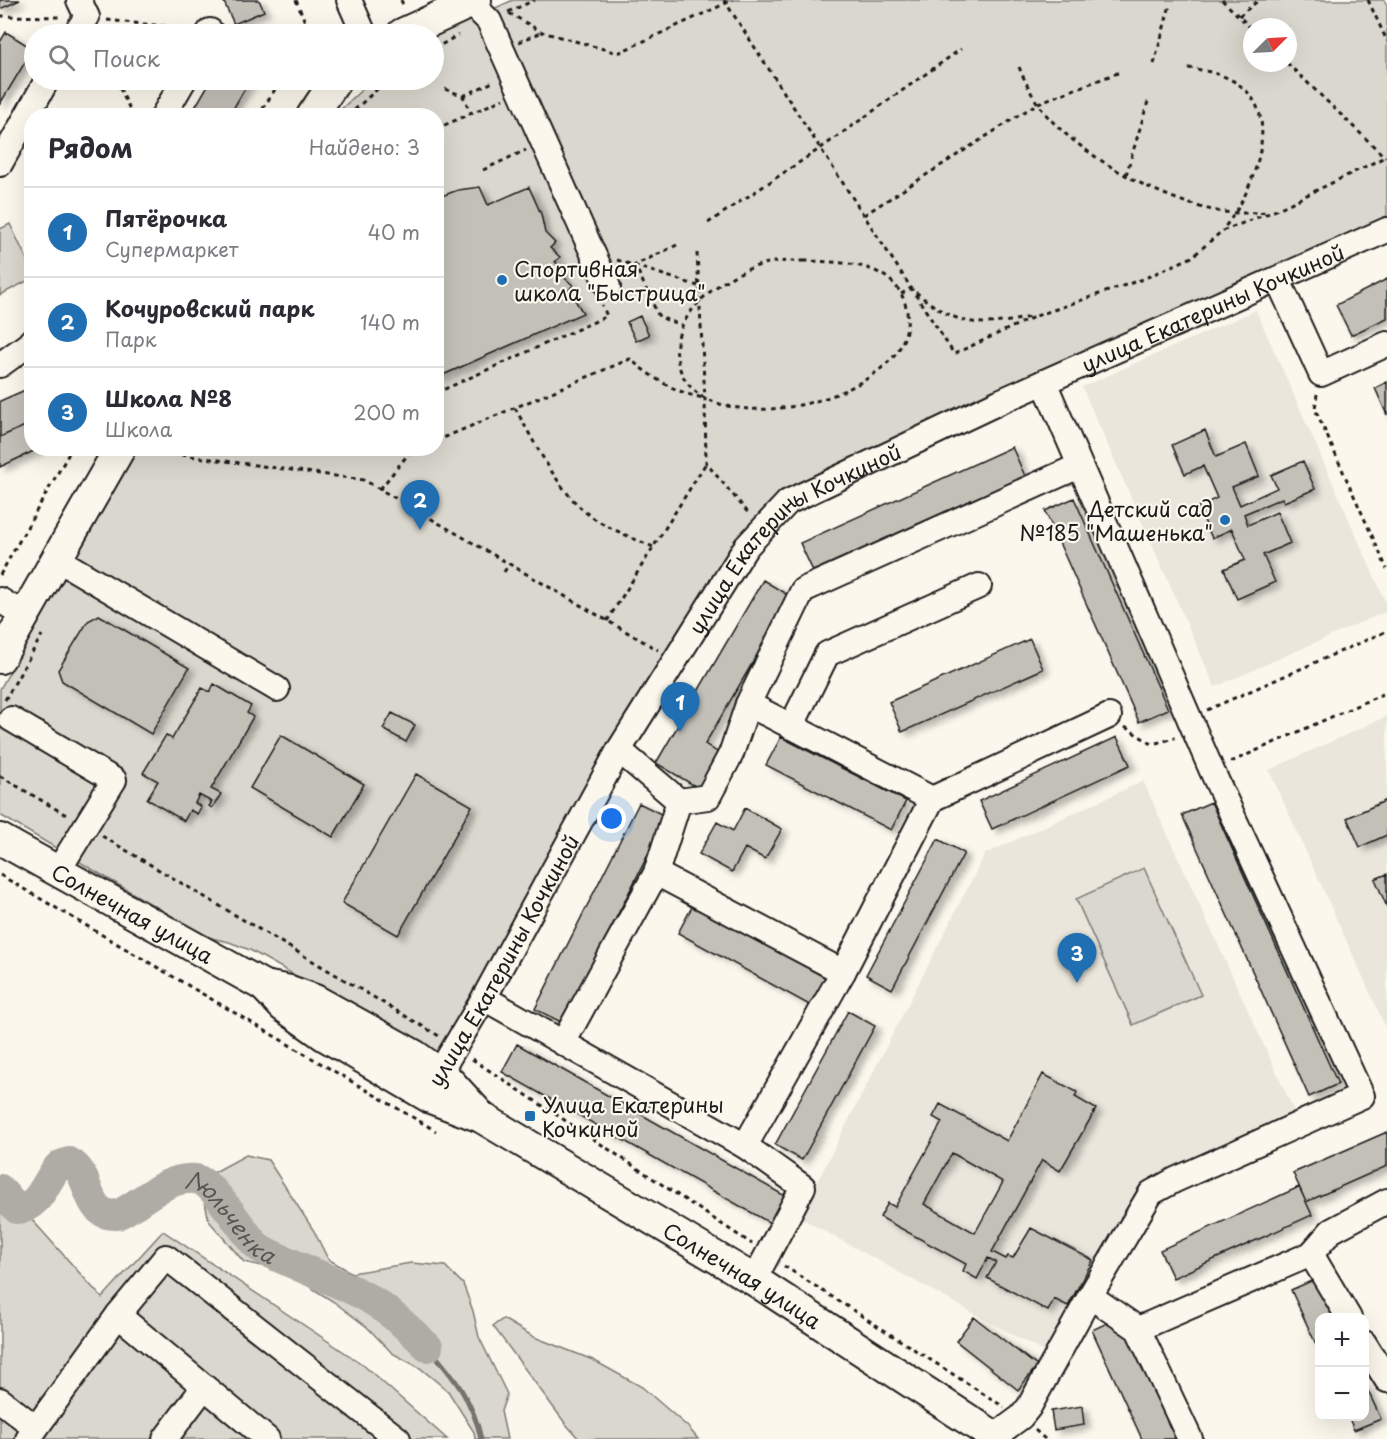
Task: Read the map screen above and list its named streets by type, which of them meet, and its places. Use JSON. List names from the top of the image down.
{
  "streets": {
    "main road": ["Солнечная улица"],
    "street": ["улица Екатерины Кочкиной"]
  },
  "crossings": [
    ["улица Екатерины Кочкиной", "Солнечная улица"]
  ],
  "water": ["Люльченка"],
  "places": {
    "other": ["Спортивная школа \"Быстрица\"", "Детский сад №185 \"Машенька\""],
    "transit": ["Улица Екатерины Кочкиной"]
  },
  "north": "top right",
  "page": {
    "search": "Поиск",
    "heading": ["Рядом", "Найдено: 3"],
    "list": [
      {
        "mark": "1",
        "name": "Пятёрочка",
        "note": "Супермаркет",
        "value": "40 m"
      },
      {
        "mark": "2",
        "name": "Кочуровский парк",
        "note": "Парк",
        "value": "140 m"
      },
      {
        "mark": "3",
        "name": "Школа №8",
        "note": "Школа",
        "value": "200 m"
      }
    ],
    "pins": ["2", "1", "3"],
    "map_buttons": ["+", "−"]
  }
}
